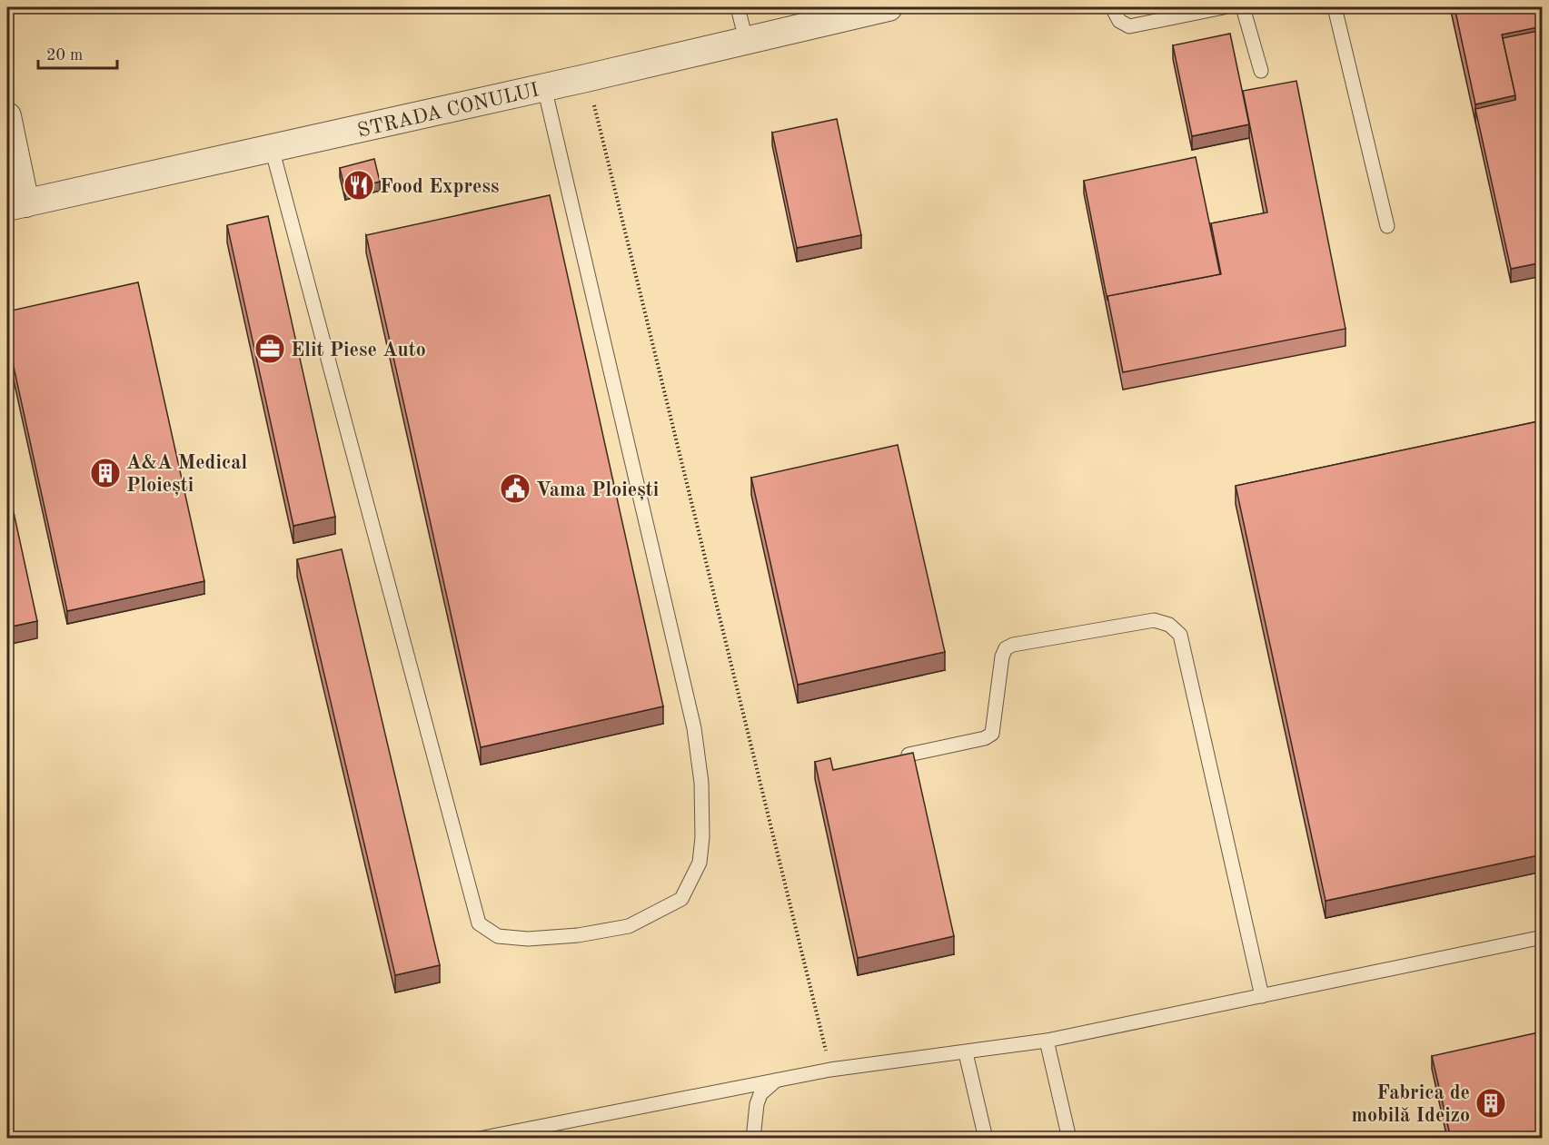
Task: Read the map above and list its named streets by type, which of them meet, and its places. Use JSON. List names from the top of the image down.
{
  "streets": {
    "street": ["STRADA CONULUI"]
  },
  "places": {
    "restaurant": ["Food Express"],
    "office": ["Elit Piese Auto"],
    "building": ["A&A Medical Ploiești", "Fabrica de mobilă Ideizo"],
    "public building": ["Vama Ploiești"]
  },
  "scale_bar": "20 m"
}
